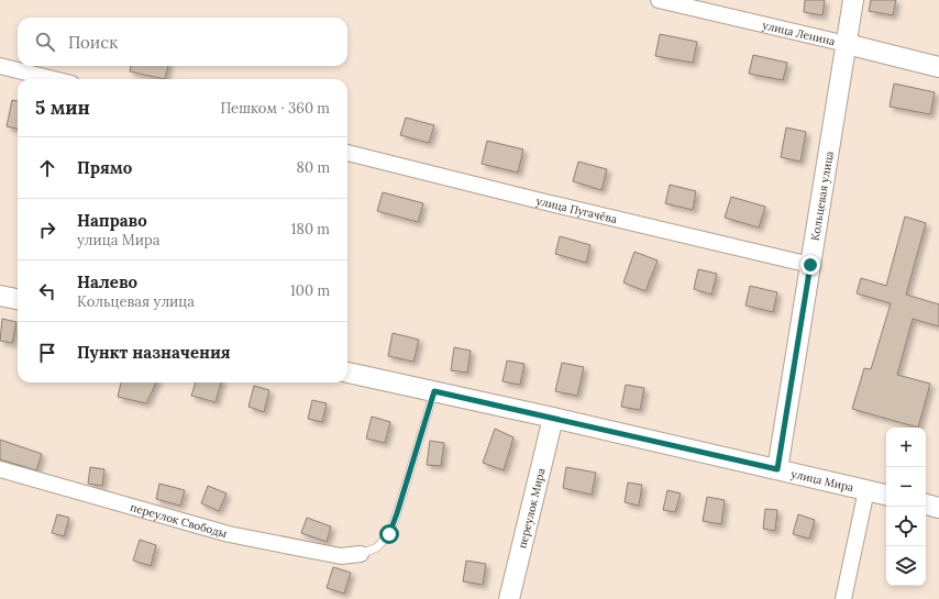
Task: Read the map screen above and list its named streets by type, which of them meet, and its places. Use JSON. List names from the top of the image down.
{
  "streets": {
    "street": [
      "улица Ленина",
      "Кольцевая улица",
      "улица Пугачёва",
      "улица Мира",
      "переулок Мира",
      "переулок Свободы"
    ]
  },
  "crossings": [
    ["улица Ленина", "Кольцевая улица"],
    ["Кольцевая улица", "улица Пугачёва"],
    ["Кольцевая улица", "улица Мира"],
    ["улица Мира", "переулок Мира"]
  ],
  "page": {
    "search": "Поиск",
    "heading": ["5 мин", "Пешком · 360 m"],
    "list": [
      ["Прямо", "80 m"],
      ["Направо", "улица Мира", "180 m"],
      ["Налево", "Кольцевая улица", "100 m"],
      "Пункт назначения"
    ],
    "map_buttons": ["+", "−"]
  }
}
